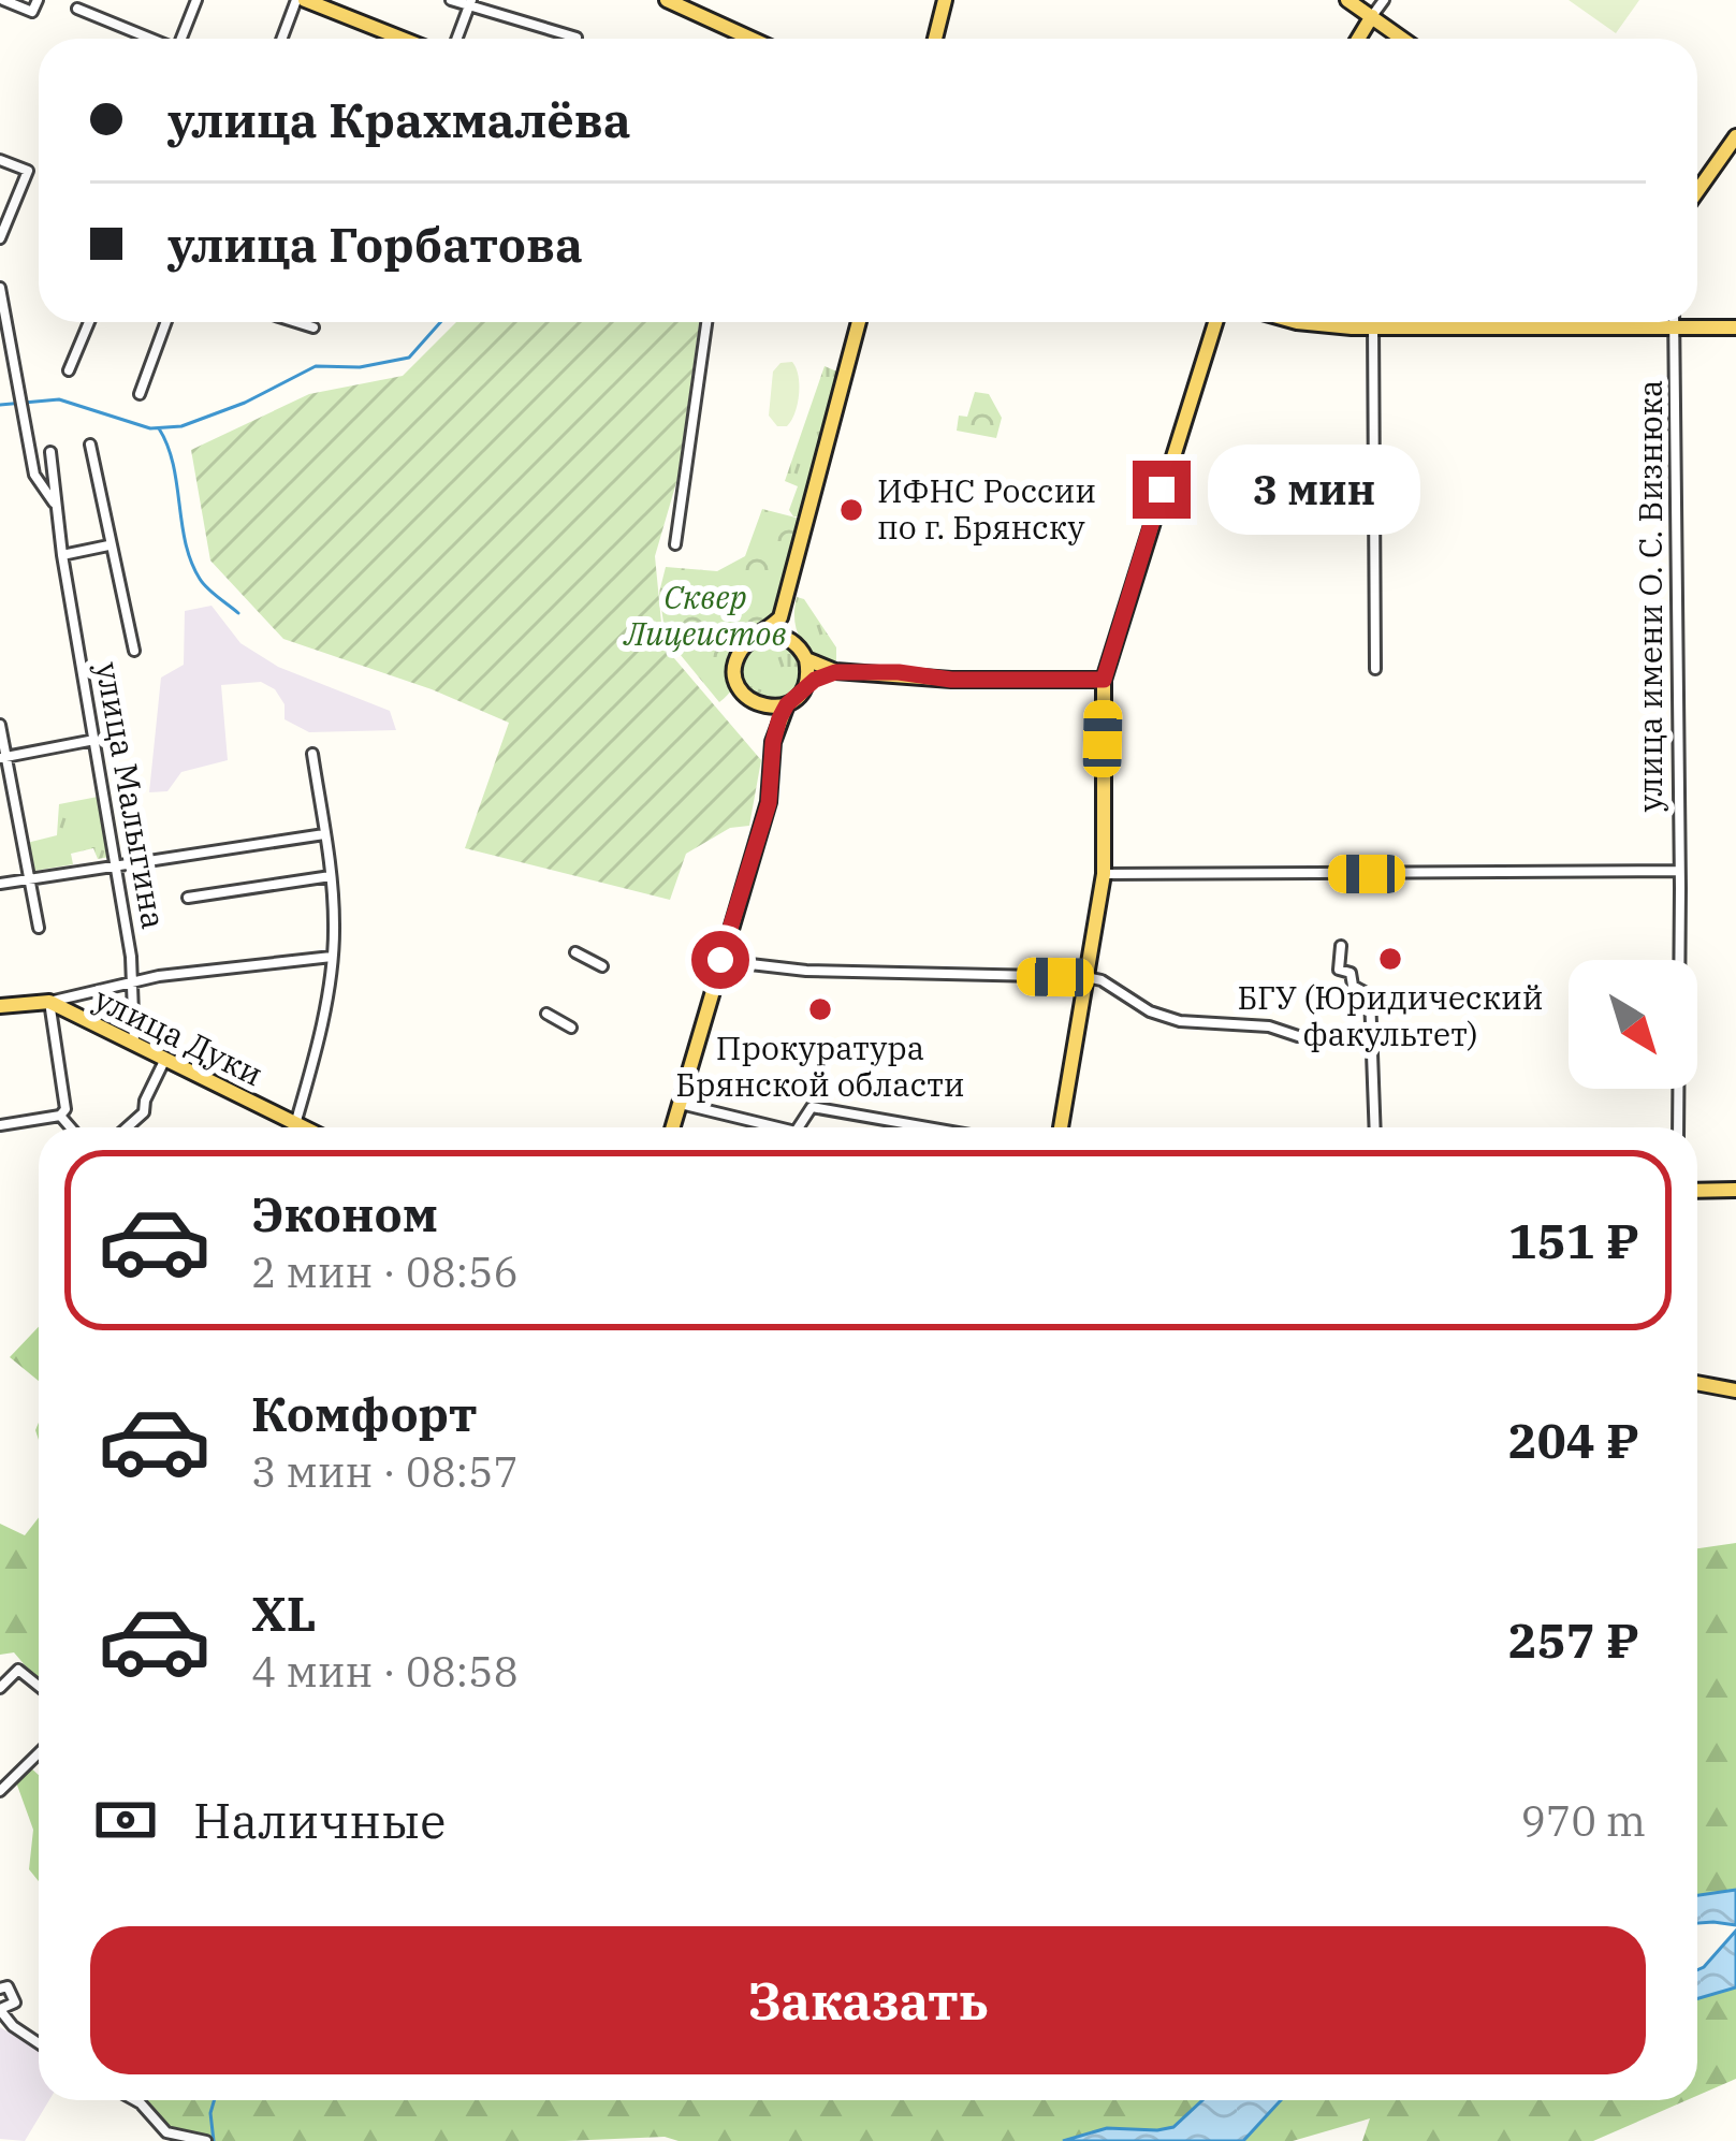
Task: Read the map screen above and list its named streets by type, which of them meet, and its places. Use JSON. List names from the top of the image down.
{
  "streets": {
    "main road": ["улица Дуки"],
    "street": ["улица имени О. С. Визнюка", "улица Малыгина"]
  },
  "crossings": [
    ["улица Малыгина", "улица Дуки"]
  ],
  "parks": ["Сквер Лицеистов"],
  "places": ["ИФНС России по г. Брянску", "БГУ (Юридический факультет)", "Прокуратура Брянской области"],
  "north": "bottom right",
  "page": {
    "banner": ["улица Крахмалёва", "улица Горбатова"],
    "bubble": "3 мин",
    "list": [
      {
        "name": "Эконом",
        "note": "2 мин · 08:56",
        "value": "151 ₽"
      },
      {
        "name": "Комфорт",
        "note": "3 мин · 08:57",
        "value": "204 ₽"
      },
      {
        "name": "XL",
        "note": "4 мин · 08:58",
        "value": "257 ₽"
      }
    ],
    "pay": ["Наличные", "970 m"],
    "buttons": "Заказать"
  }
}
